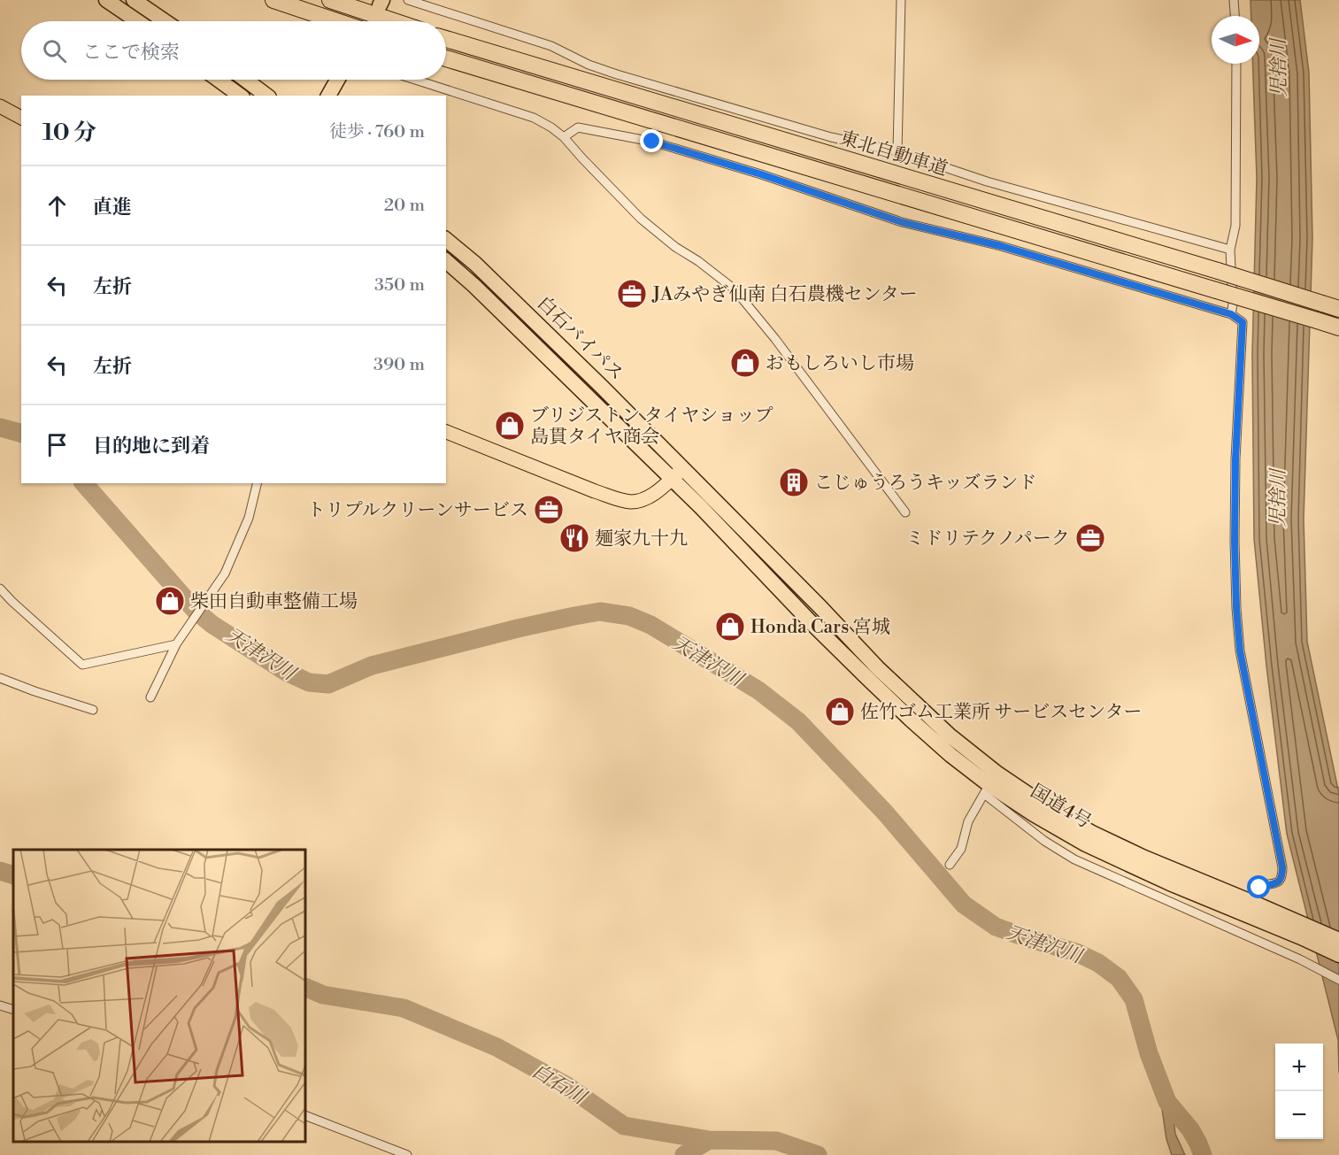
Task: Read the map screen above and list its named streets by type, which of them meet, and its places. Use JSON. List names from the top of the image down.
{
  "streets": {
    "highway": ["東北自動車道", "白石バイパス", "国道4号"]
  },
  "crossings": [
    ["白石バイパス", "国道4号"]
  ],
  "water": ["児捨川", "天津沢川", "白石川"],
  "places": {
    "office": ["JAみやぎ仙南 白石農機センター", "トリプルクリーンサービス", "ミドリテクノパーク"],
    "shop": [
      "おもしろいし市場",
      "ブリジストン タイヤショップ 島貫タイヤ商会",
      "柴田自動車整備工場",
      "Honda Cars 宮城",
      "佐竹ゴム工業所 サービスセンター"
    ],
    "building": ["こじゅうろうキッズランド"],
    "restaurant": ["麺家九十九"]
  },
  "north": "right",
  "page": {
    "search": "ここで検索",
    "heading": ["10 分", "徒歩 · 760 m"],
    "list": [
      ["直進", "20 m"],
      ["左折", "350 m"],
      ["左折", "390 m"],
      "目的地に到着"
    ],
    "map_buttons": ["+", "−"]
  }
}
